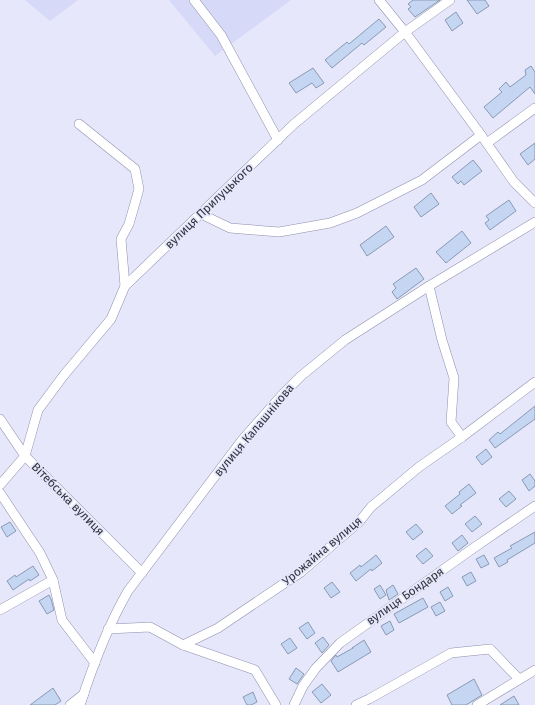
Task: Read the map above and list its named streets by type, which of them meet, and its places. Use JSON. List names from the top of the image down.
{
  "streets": {
    "street": [
      "вулиця Прилуцького",
      "вулиця Калашнікова",
      "Вітебська вулиця",
      "Урожайна вулиця",
      "вулиця Бондаря"
    ]
  },
  "crossings": [
    ["вулиця Прилуцького", "Вітебська вулиця"],
    ["вулиця Калашнікова", "Вітебська вулиця"]
  ]
}
